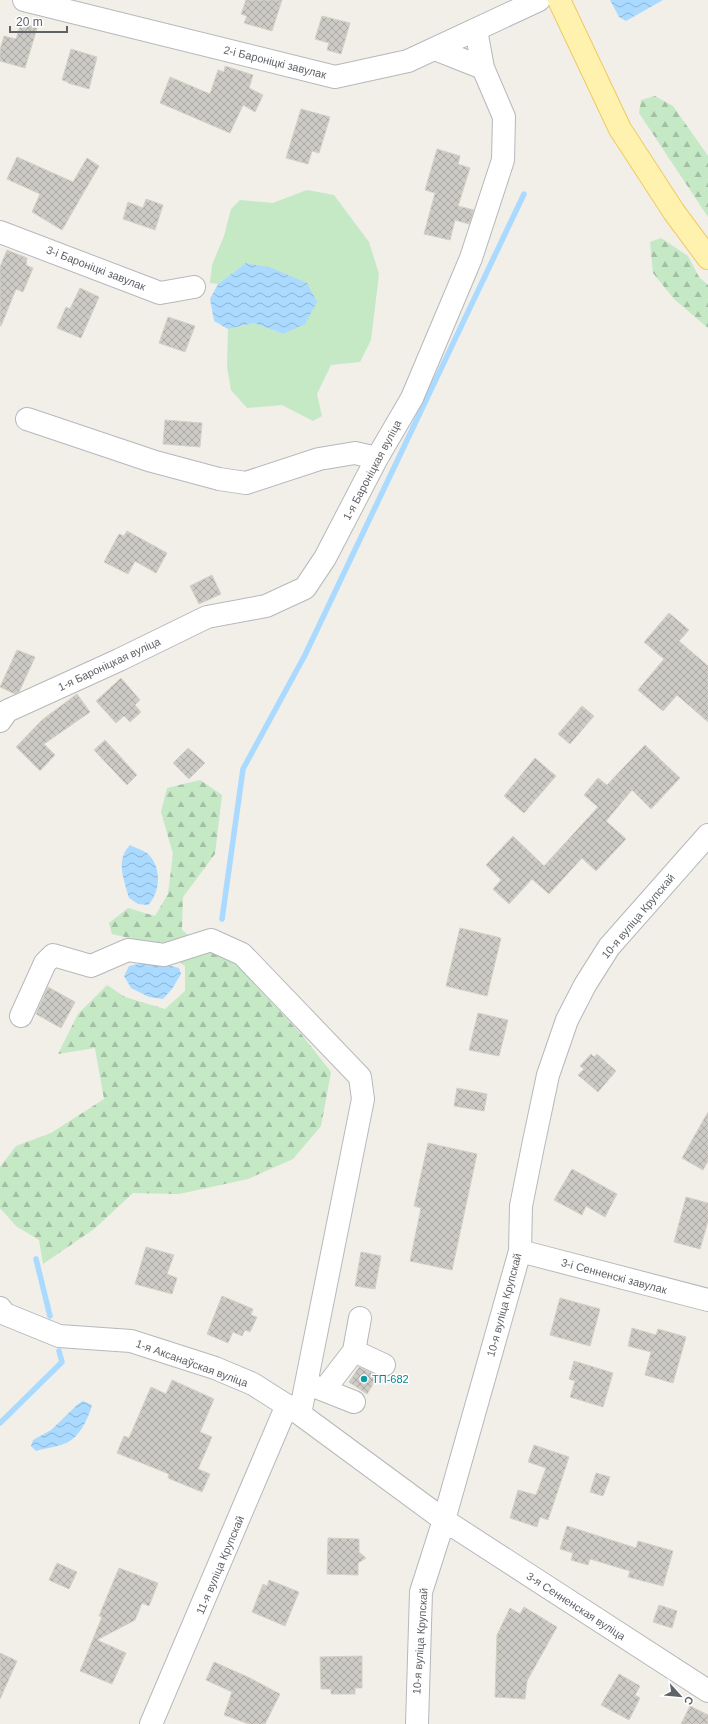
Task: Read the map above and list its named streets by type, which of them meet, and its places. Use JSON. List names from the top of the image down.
{
  "streets": {
    "street": [
      "2-і Бароніцкі завулак",
      "3-і Бароніцкі завулак",
      "1-я Бароніцкая вуліца",
      "10-я вуліца Крупскай",
      "3-і Сенненскі завулак",
      "1-я Аксанаўская вуліца",
      "11-я вуліца Крупскай",
      "3-я Сенненская вуліца"
    ]
  },
  "crossings": [
    ["2-і Бароніцкі завулак", "1-я Бароніцкая вуліца"],
    ["10-я вуліца Крупскай", "3-і Сенненскі завулак"],
    ["10-я вуліца Крупскай", "1-я Аксанаўская вуліца"],
    ["10-я вуліца Крупскай", "3-я Сенненская вуліца"],
    ["1-я Аксанаўская вуліца", "11-я вуліца Крупскай"],
    ["1-я Аксанаўская вуліца", "3-я Сенненская вуліца"]
  ],
  "places": ["ТП-682"],
  "scale_bar": "20 m",
  "north": "bottom right"
}
